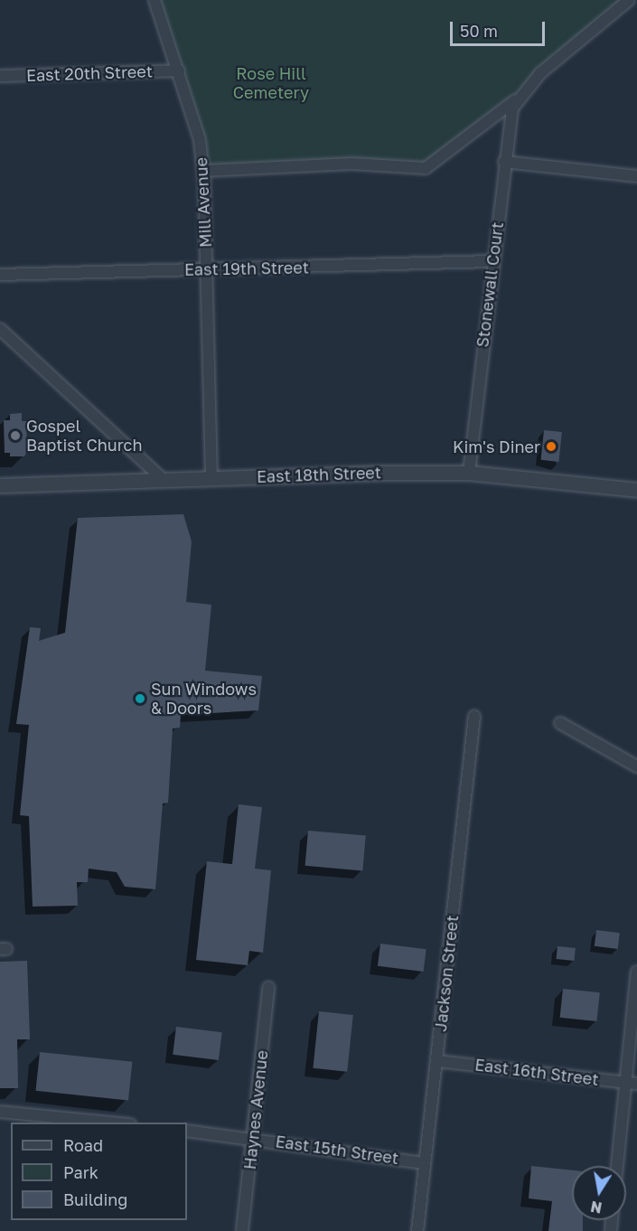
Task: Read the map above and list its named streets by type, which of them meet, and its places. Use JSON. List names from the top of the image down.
{
  "streets": {
    "street": [
      "East 20th Street",
      "Mill Avenue",
      "East 19th Street",
      "Stonewall Court",
      "East 18th Street",
      "Jackson Street",
      "East 16th Street",
      "Haynes Avenue",
      "East 15th Street"
    ]
  },
  "crossings": [
    ["East 20th Street", "Mill Avenue"],
    ["Mill Avenue", "East 19th Street"],
    ["Mill Avenue", "East 18th Street"],
    ["East 19th Street", "Stonewall Court"],
    ["Stonewall Court", "East 18th Street"],
    ["Jackson Street", "East 16th Street"],
    ["Jackson Street", "East 15th Street"],
    ["Haynes Avenue", "East 15th Street"]
  ],
  "parks": ["Rose Hill Cemetery"],
  "places": ["Gospel Baptist Church", "Kim's Diner", "Sun Windows & Doors"],
  "legend": ["Road", "Park", "Building"],
  "scale_bar": "50 m",
  "north": "bottom"
}
